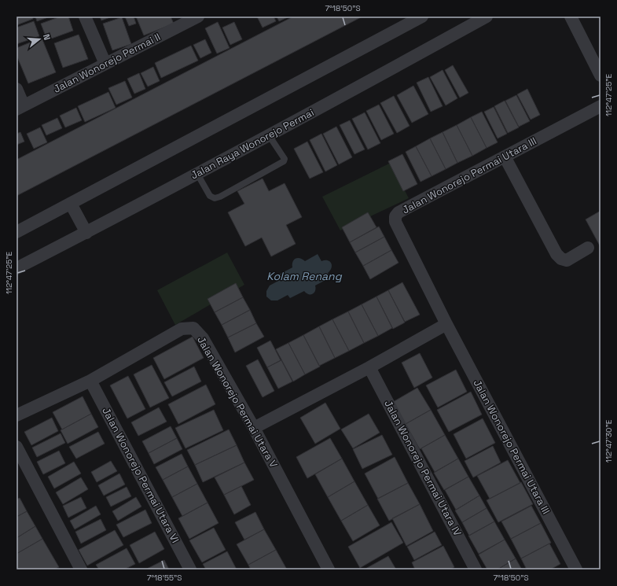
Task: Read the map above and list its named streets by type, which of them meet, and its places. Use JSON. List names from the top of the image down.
{
  "streets": {
    "street": [
      "Jalan Wonorejo Permai II",
      "Jalan Raya Wonorejo Permai",
      "Jalan Wonorejo Permai Utara III",
      "Jalan Wonorejo Permai Utara V",
      "Jalan Wonorejo Permai Utara IV",
      "Jalan Wonorejo Permai Utara VI"
    ]
  },
  "crossings": [
    ["Jalan Wonorejo Permai Utara V", "Jalan Wonorejo Permai Utara VI"]
  ],
  "water": ["Kolam Renang"],
  "north": "right",
  "coordinates": [
    "7°18'50\"S",
    "112°47'25\"E",
    "112°47'30\"E",
    "7°18'55\"S"
  ]
}
